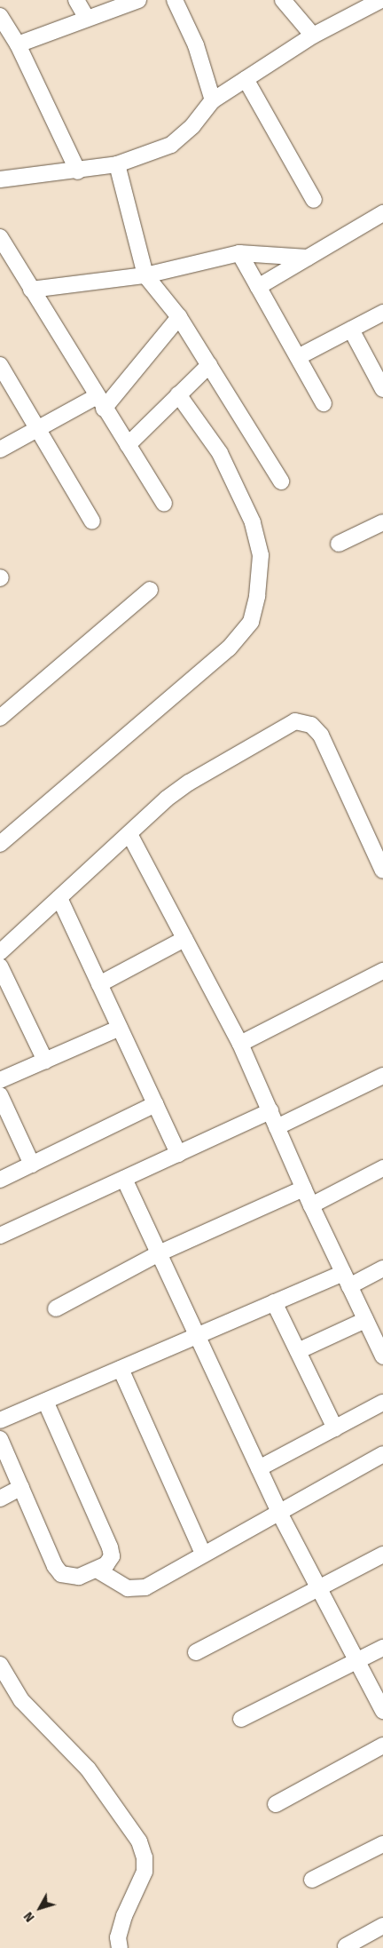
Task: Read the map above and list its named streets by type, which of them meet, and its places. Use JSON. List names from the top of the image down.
{
  "north": "bottom left"
}
